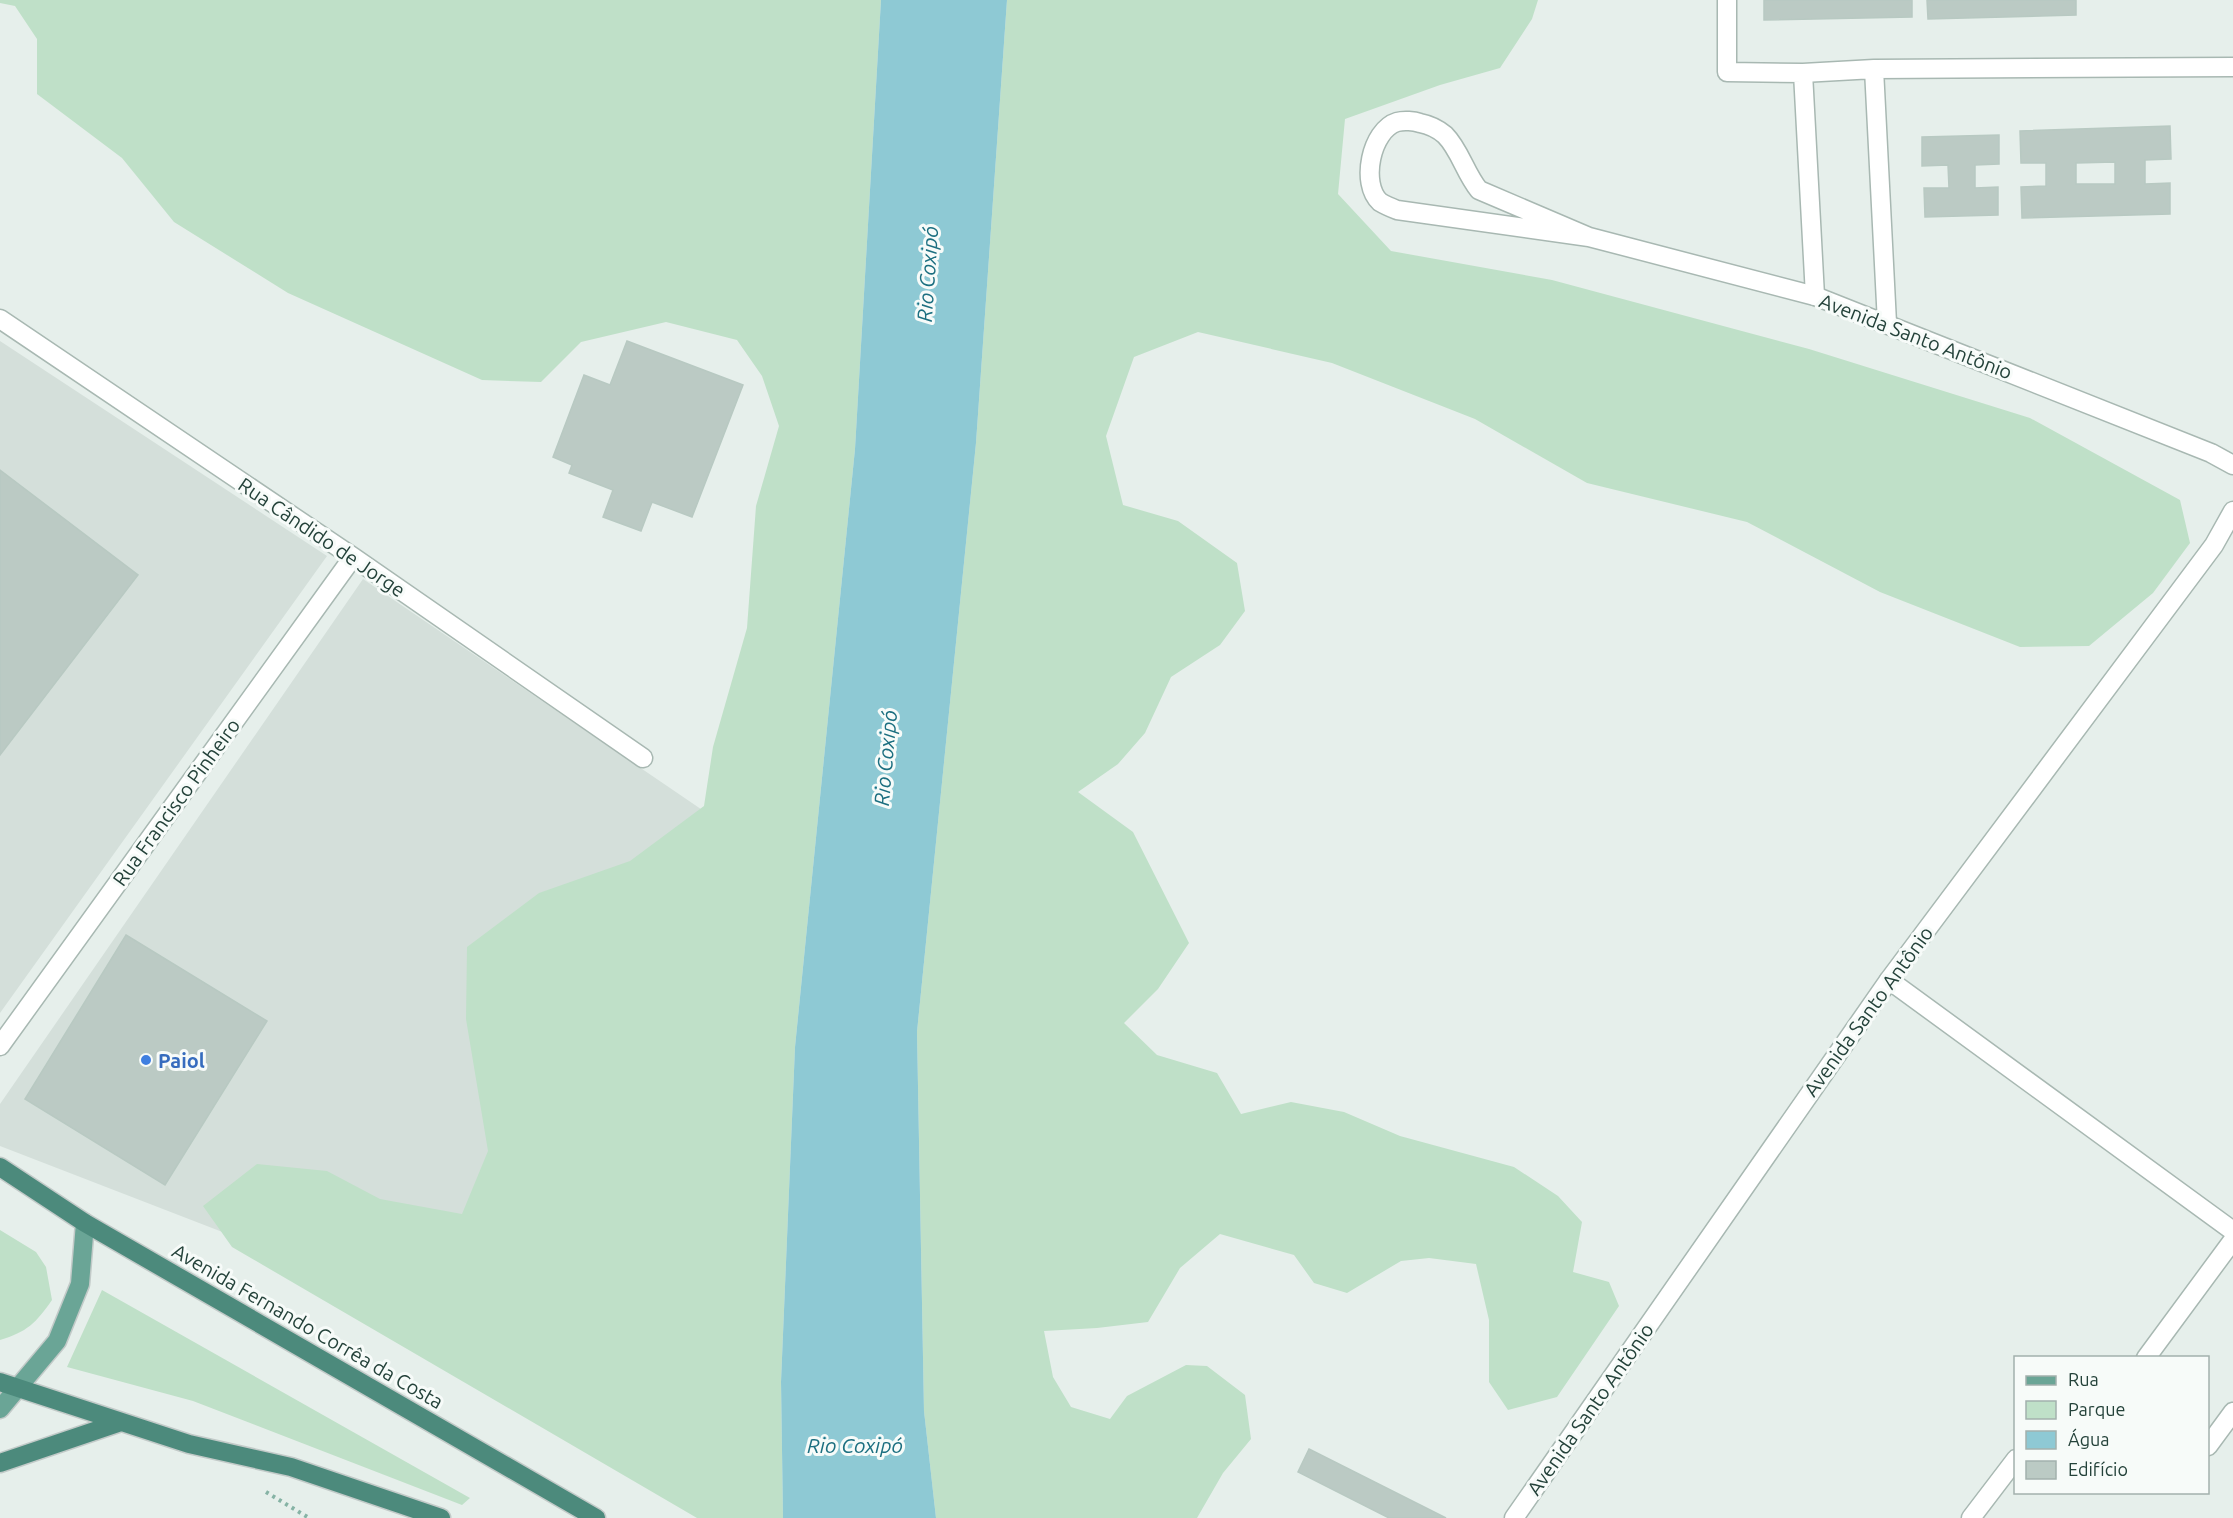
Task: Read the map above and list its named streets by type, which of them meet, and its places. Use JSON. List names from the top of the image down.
{
  "streets": {
    "highway": ["Avenida Fernando Corrêa da Costa"],
    "street": ["Avenida Santo Antônio", "Rua Cândido de Jorge", "Rua Francisco Pinheiro"]
  },
  "crossings": [
    ["Rua Cândido de Jorge", "Rua Francisco Pinheiro"]
  ],
  "water": ["Rio Coxipó"],
  "places": ["Paiol"],
  "legend": [
    "Rua",
    "Parque",
    "Água",
    "Edifício"
  ]
}
